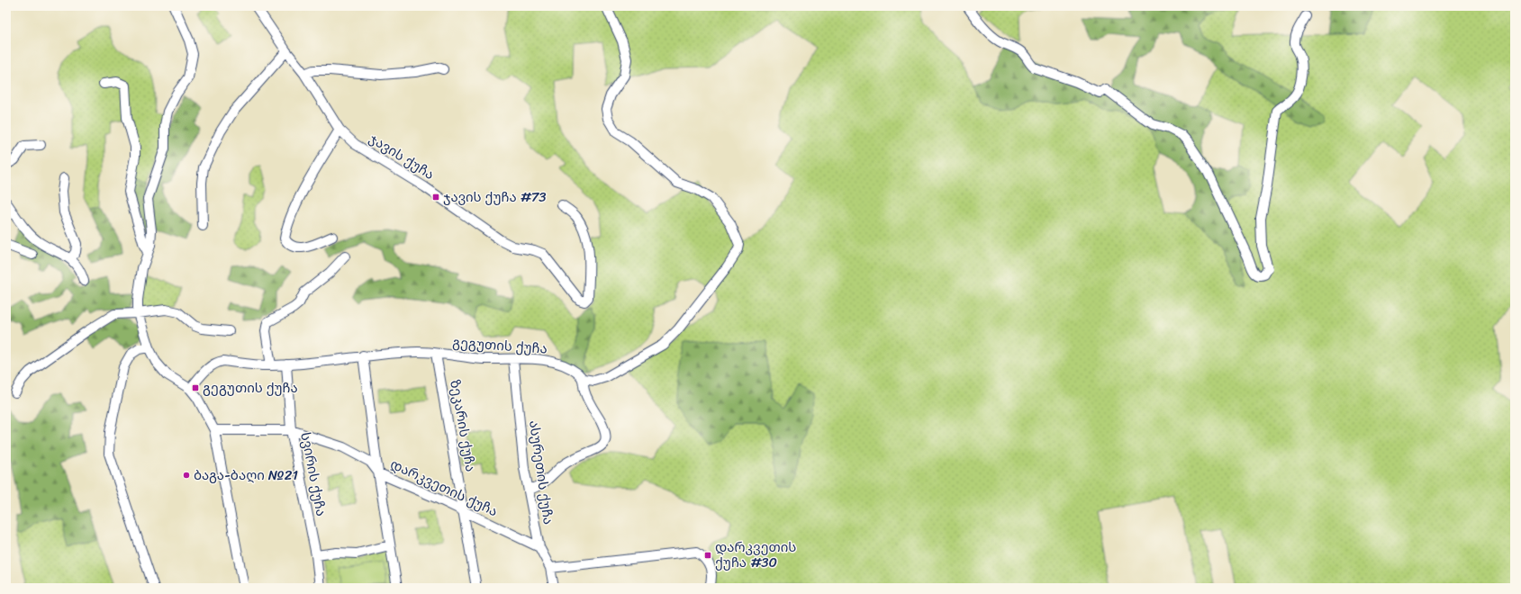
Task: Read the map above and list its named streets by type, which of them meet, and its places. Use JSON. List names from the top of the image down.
{
  "streets": {
    "street": [
      "ჯავის ქუჩა",
      "გეგუთის ქუჩა",
      "ზეკარის ქუჩა",
      "ასურეთის ქუჩა",
      "სვირის ქუჩა",
      "დარკვეთის ქუჩა"
    ]
  },
  "crossings": [
    ["გეგუთის ქუჩა", "ზეკარის ქუჩა"],
    ["გეგუთის ქუჩა", "ასურეთის ქუჩა"],
    ["გეგუთის ქუჩა", "სვირის ქუჩა"],
    ["ზეკარის ქუჩა", "დარკვეთის ქუჩა"],
    ["ასურეთის ქუჩა", "დარკვეთის ქუჩა"],
    ["სვირის ქუჩა", "დარკვეთის ქუჩა"]
  ],
  "places": {
    "transit": ["ჯავის ქუჩა #73", "გეგუთის ქუჩა", "დარკვეთის ქუჩა #30"],
    "other": ["ბაგა-ბაღი №21"]
  }
}
